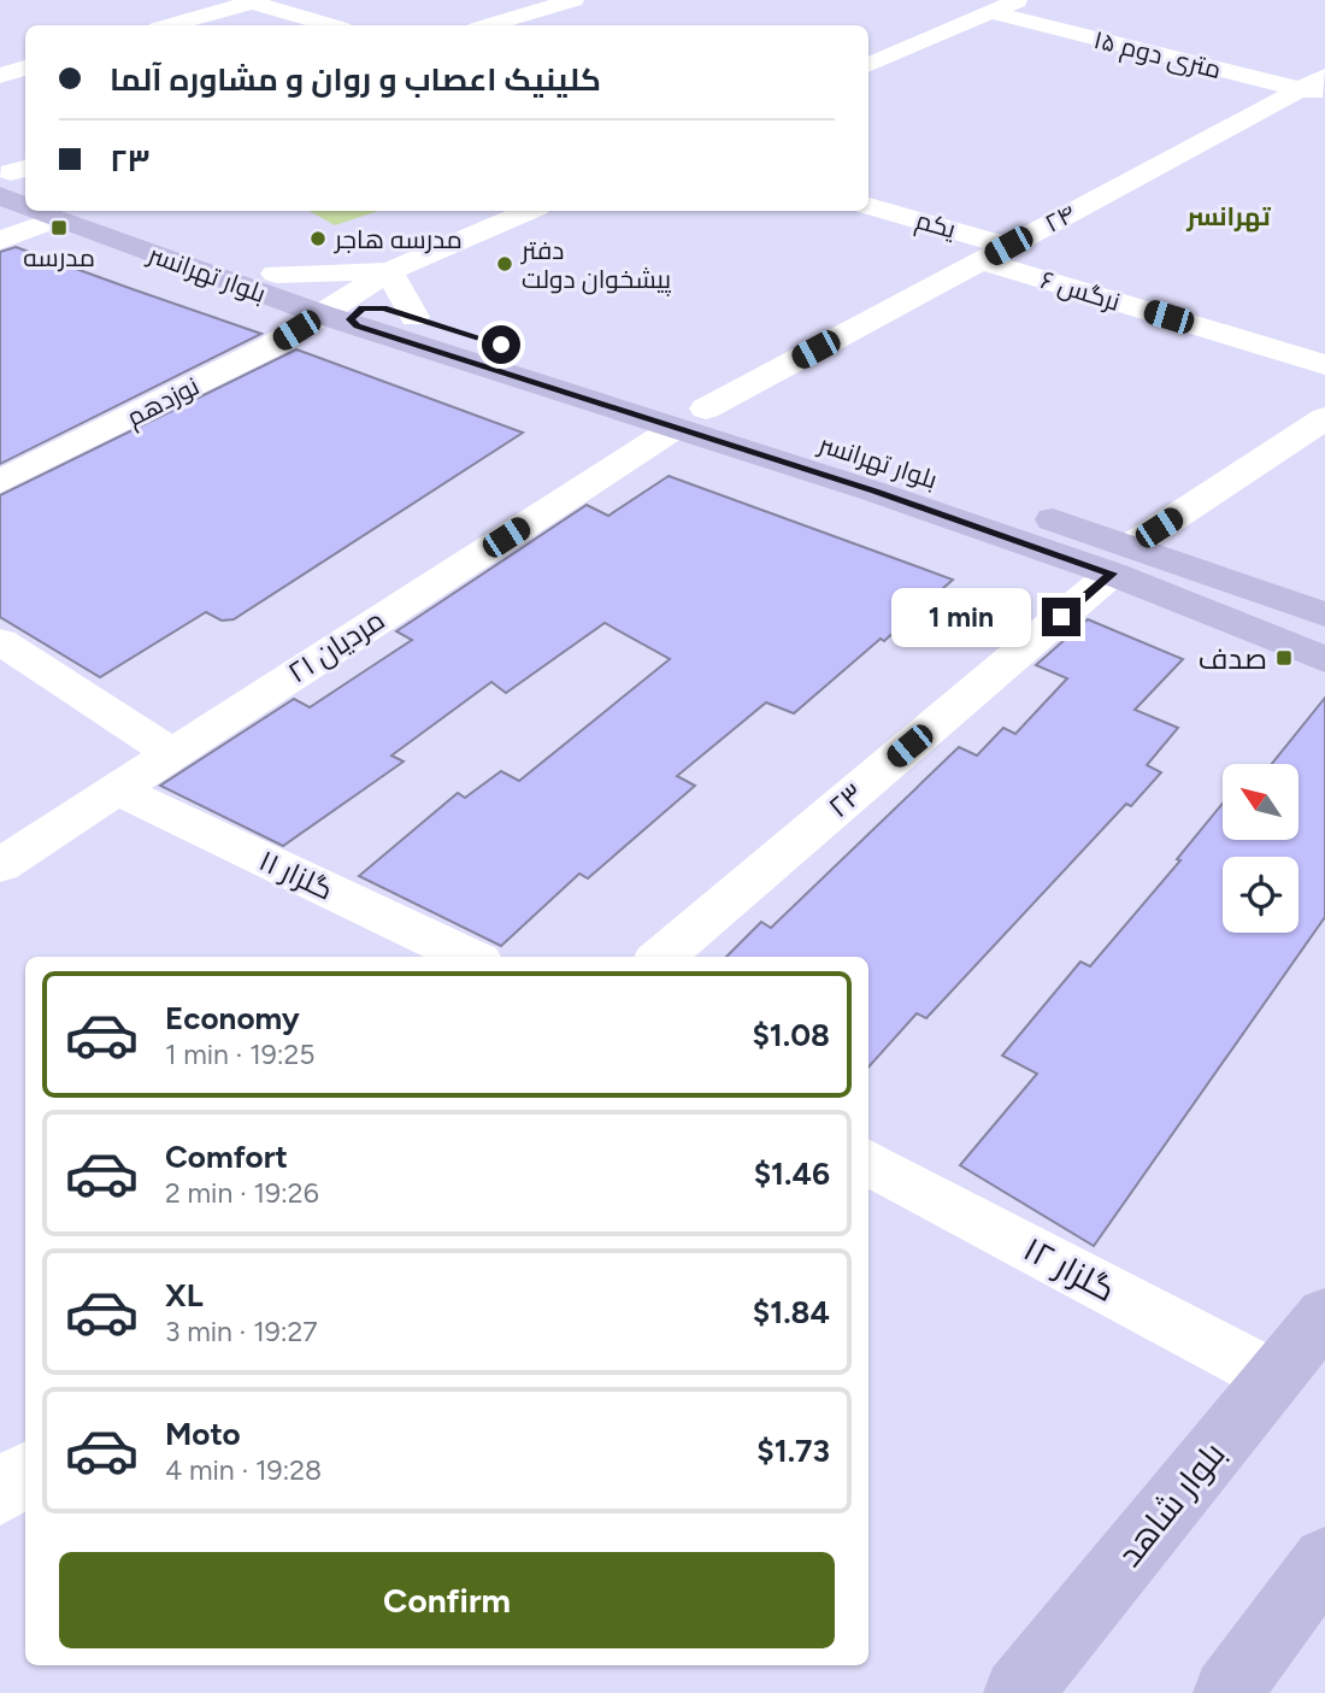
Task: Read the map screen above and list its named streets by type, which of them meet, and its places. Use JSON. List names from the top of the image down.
{
  "streets": {
    "main road": ["بلوار تهرانسر", "بلوار شاهد"],
    "street": [
      "۱۵ متری دوم",
      "۲۴",
      "یکم",
      "نرگس ۶",
      "نوزدهم",
      "۲۱ مردیان",
      "۲۳",
      "گلزار ۱۱",
      "گلزار ۱۲"
    ]
  },
  "crossings": [
    ["۱۵ متری دوم", "۲۴"],
    ["۲۴", "یکم"],
    ["۲۴", "بلوار تهرانسر"],
    ["۲۴", "نرگس ۶"],
    ["۲۴", "۲۱ مردیان"],
    ["یکم", "نرگس ۶"],
    ["بلوار تهرانسر", "نوزدهم"],
    ["بلوار تهرانسر", "۲۱ مردیان"],
    ["بلوار تهرانسر", "۲۳"],
    ["۲۱ مردیان", "گلزار ۱۱"],
    ["گلزار ۱۲", "بلوار شاهد"]
  ],
  "districts": ["تهرانسر"],
  "places": {
    "transit": ["مدرسه", "صدف"],
    "other": ["مدرسه هاجر", "دفتر پیشخوان دولت"]
  },
  "north": "top left",
  "page": {
    "banner": ["کلینیک اعصاب و روان و مشاوره آلما", "۲۳"],
    "bubble": "1 min",
    "list": [
      {
        "name": "Economy",
        "note": "1 min · 19:25",
        "value": "$1.08"
      },
      {
        "name": "Comfort",
        "note": "2 min · 19:26",
        "value": "$1.46"
      },
      {
        "name": "XL",
        "note": "3 min · 19:27",
        "value": "$1.84"
      },
      {
        "name": "Moto",
        "note": "4 min · 19:28",
        "value": "$1.73"
      }
    ],
    "buttons": "Confirm"
  }
}
